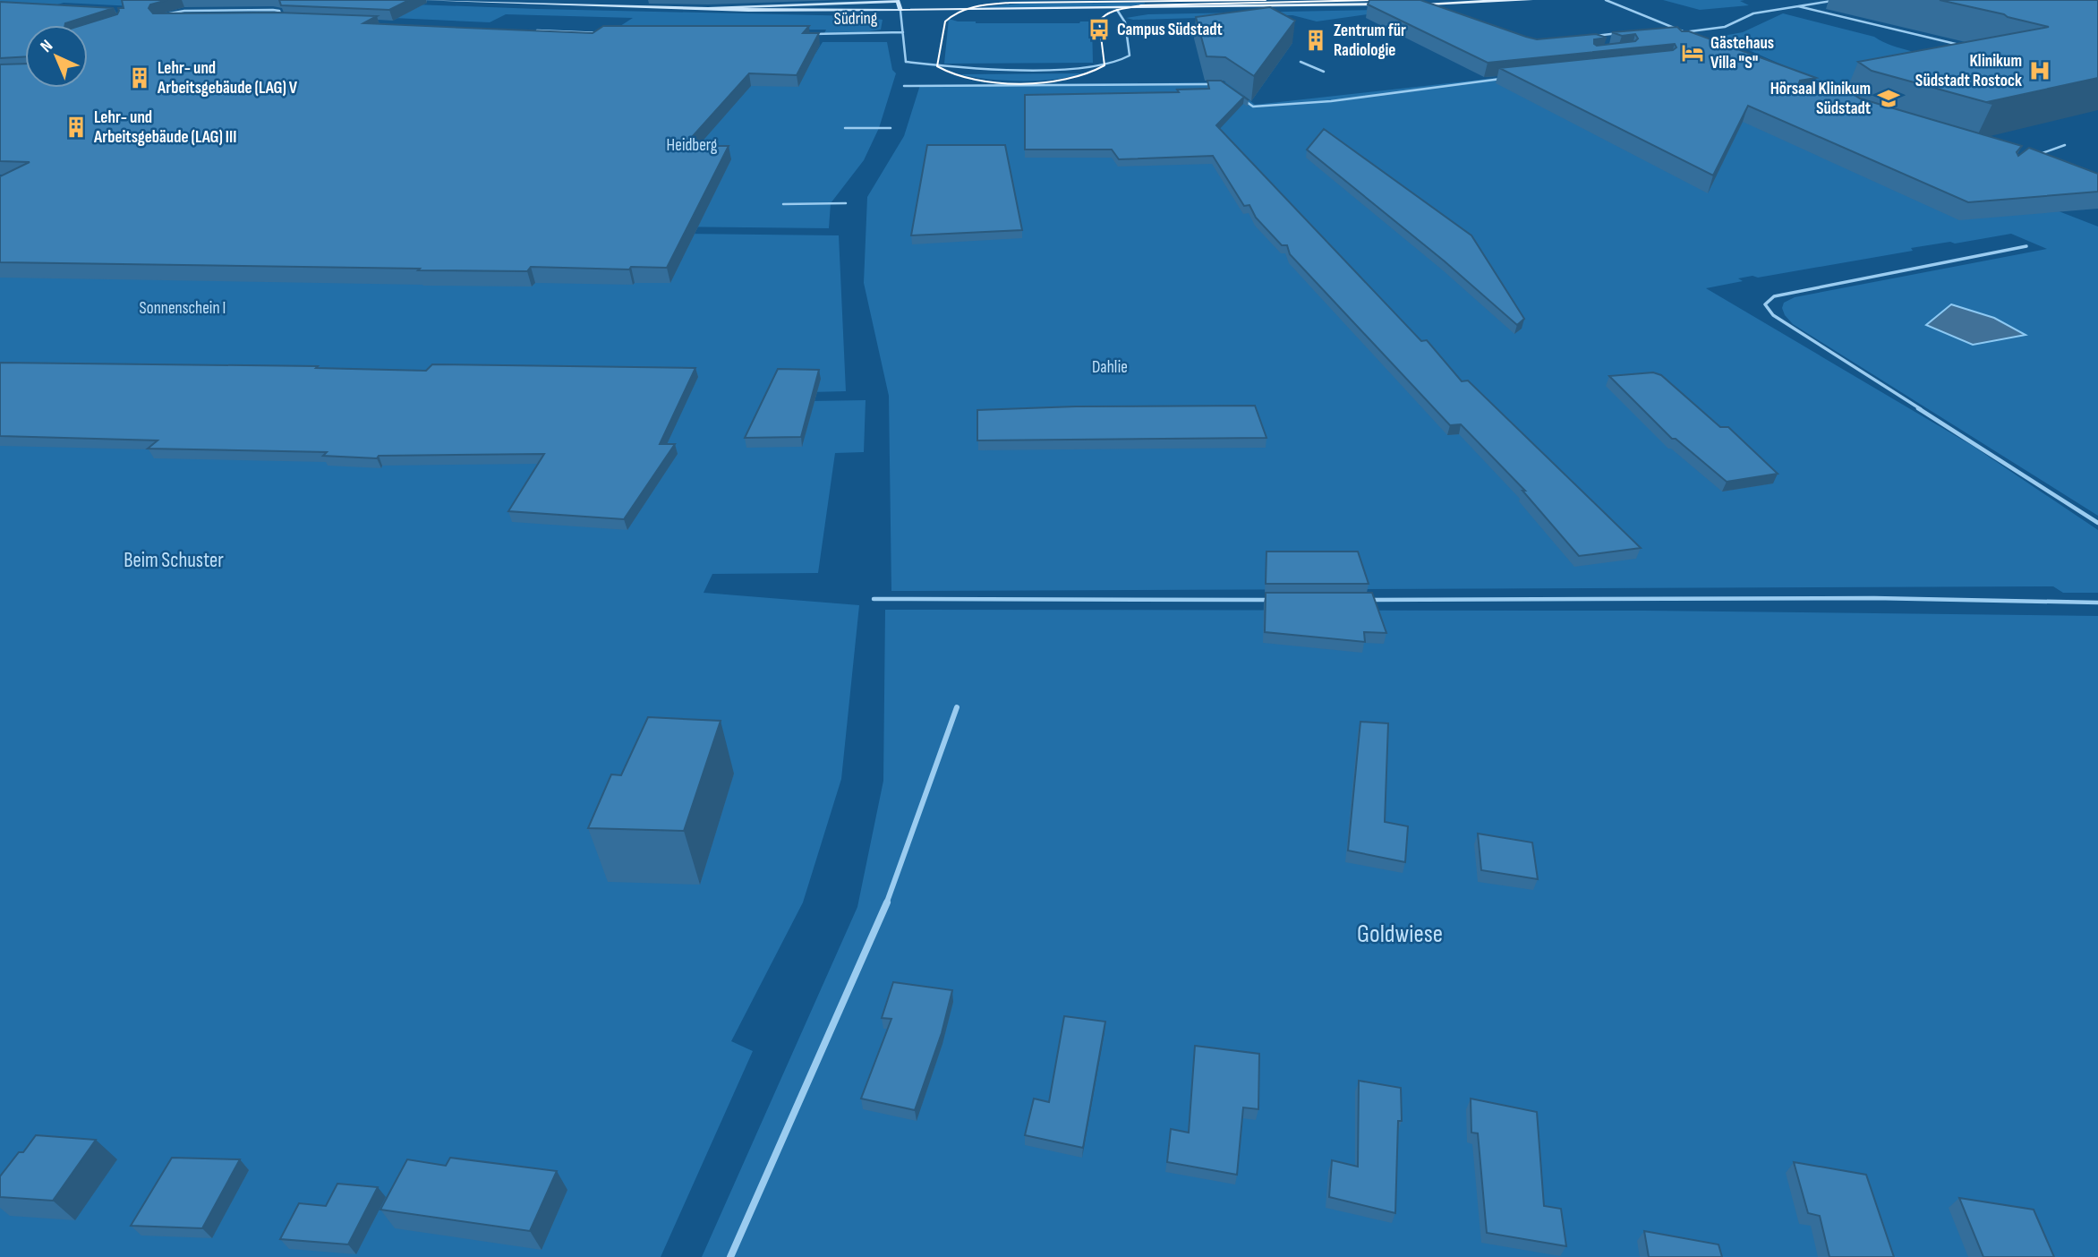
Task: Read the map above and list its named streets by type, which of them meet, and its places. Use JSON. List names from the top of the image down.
{
  "streets": {
    "main road": ["Südring"]
  },
  "parks": [
    "Heidberg",
    "Sonnenschein I",
    "Dahlie",
    "Beim Schuster",
    "Goldwiese"
  ],
  "places": {
    "bus stop": ["Campus Südstadt"],
    "building": ["Zentrum für Radiologie", "Lehr- und Arbeitsgebäude (LAG) V", "Lehr- und Arbeitsgebäude (LAG) III"],
    "hotel": ["Gästehaus Villa \"S\""],
    "hospital": ["Klinikum Südstadt Rostock"],
    "school or university": ["Hörsaal Klinikum Südstadt"]
  },
  "north": "top left"
}
